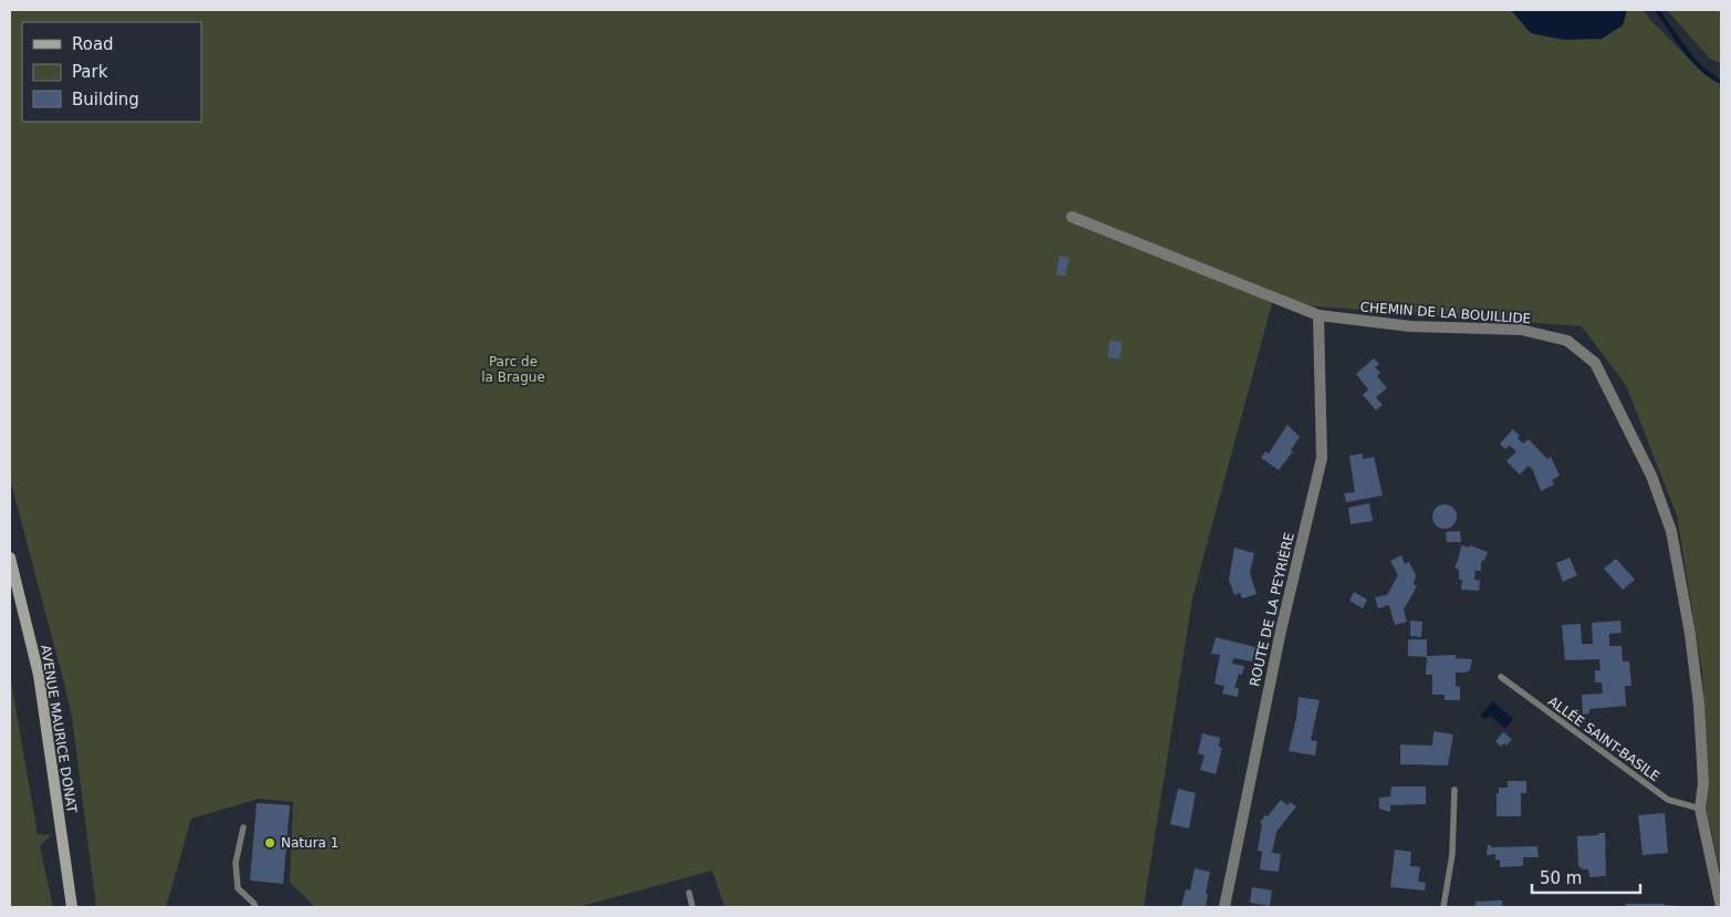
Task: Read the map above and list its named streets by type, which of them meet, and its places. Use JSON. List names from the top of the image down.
{
  "streets": {
    "main road": ["AVENUE MAURICE DONAT"],
    "street": ["CHEMIN DE LA BOUILLIDE", "ROUTE DE LA PEYRIÈRE"],
    "lane": ["ALLÉE SAINT-BASILE"]
  },
  "crossings": [
    ["CHEMIN DE LA BOUILLIDE", "ROUTE DE LA PEYRIÈRE"],
    ["CHEMIN DE LA BOUILLIDE", "ALLÉE SAINT-BASILE"]
  ],
  "parks": ["Parc de la Brague"],
  "places": ["Natura 1"],
  "legend": ["Road", "Park", "Building"],
  "scale_bar": "50 m"
}
